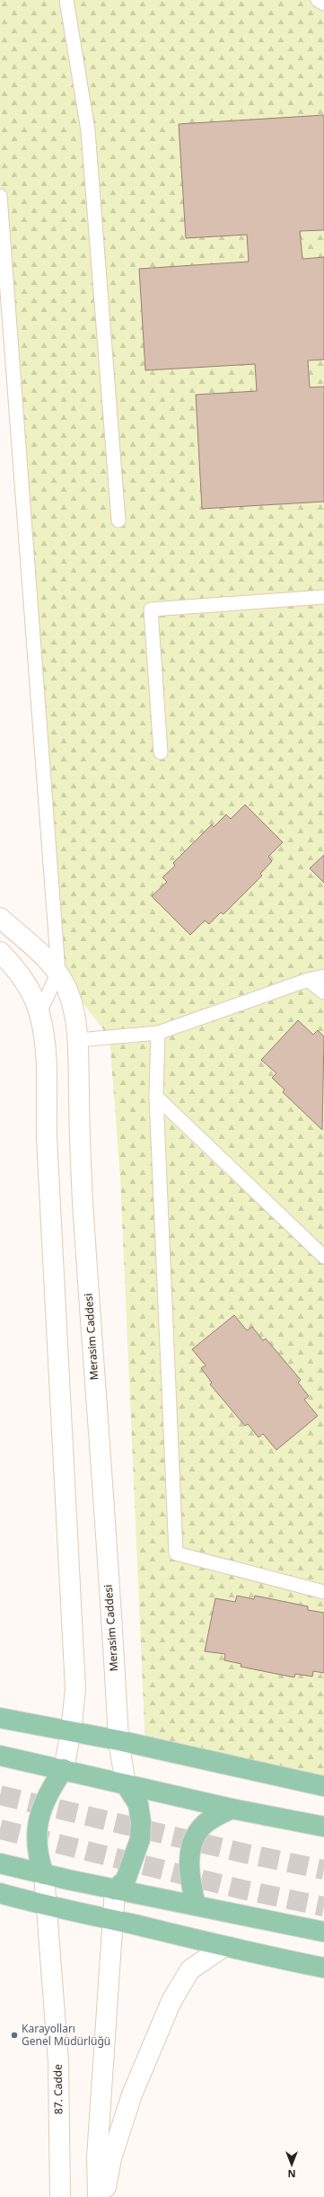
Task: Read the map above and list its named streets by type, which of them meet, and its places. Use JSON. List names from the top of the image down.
{
  "streets": {
    "street": ["Merasim Caddesi", "87. Cadde"]
  },
  "crossings": [
    ["Merasim Caddesi", "87. Cadde"]
  ],
  "places": ["Karayolları Genel Müdürlüğü"],
  "north": "bottom"
}
